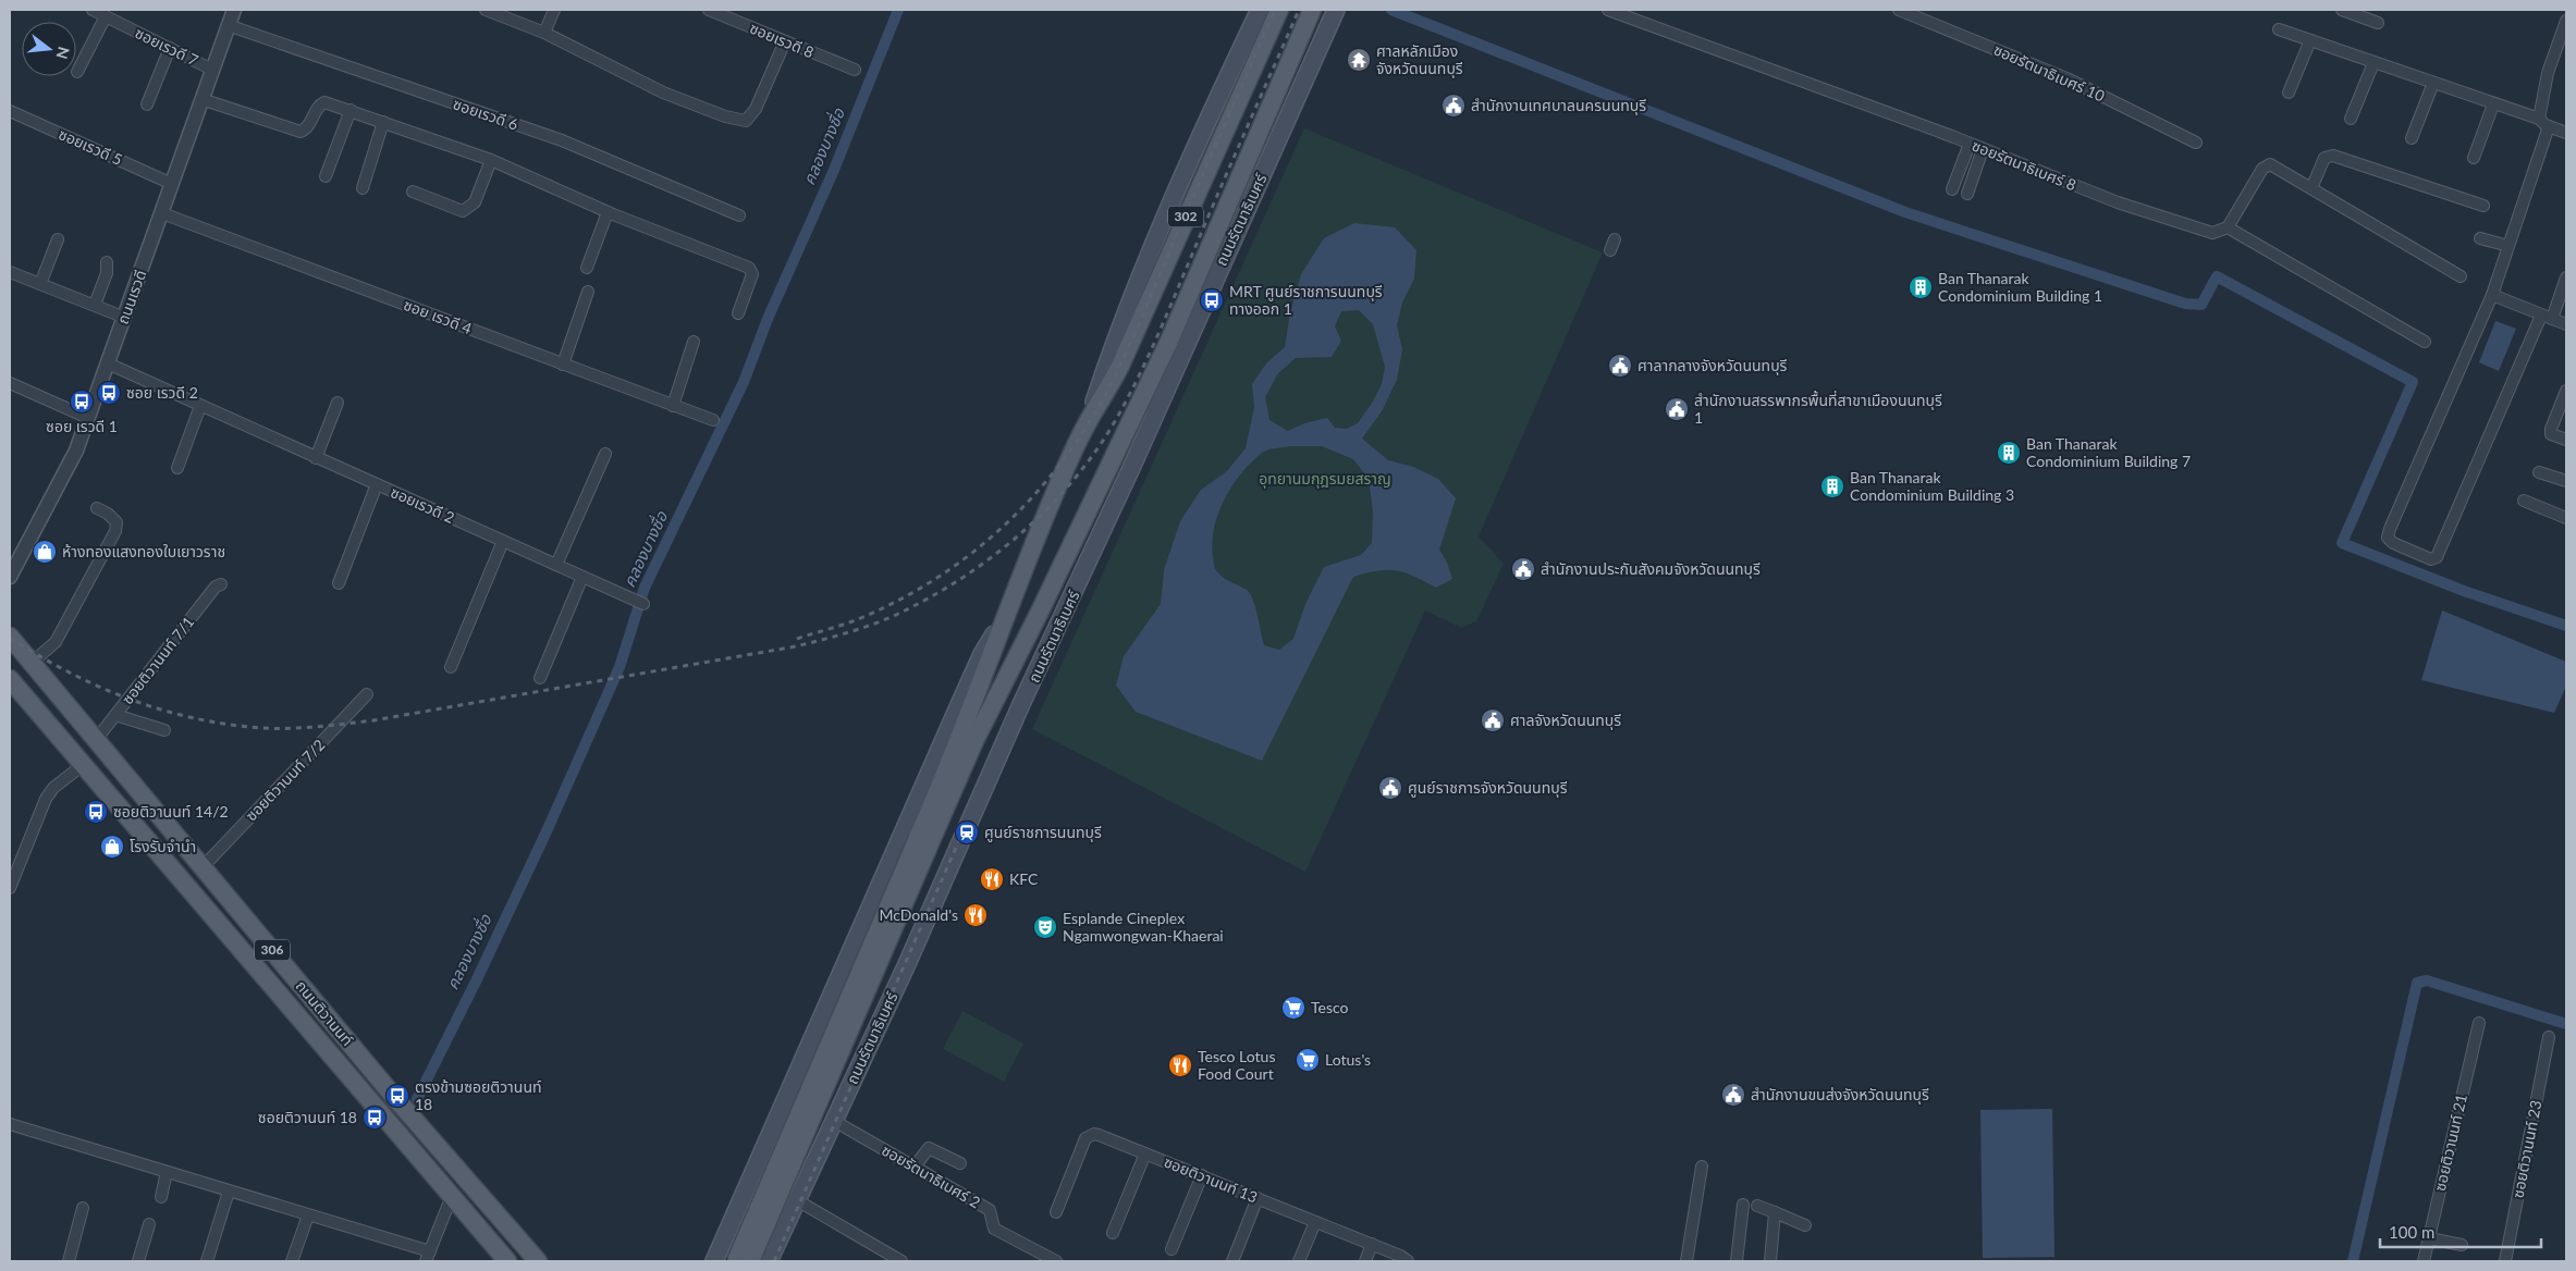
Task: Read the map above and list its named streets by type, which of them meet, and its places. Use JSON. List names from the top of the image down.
{
  "streets": {
    "main road": [
      "302",
      "ถนนรัตนาธิเบศร์",
      "306",
      "ถนนติวานนท์"
    ],
    "street": [
      "ซอยเรวดี 8",
      "ซอยเรวดี 7",
      "ซอยรัตนาธิเบศร์ 10",
      "ซอยเรวดี 6",
      "ซอยเรวดี 5",
      "ซอยรัตนาธิเบศร์ 8",
      "ถนนเรวดี",
      "ซอย เรวดี 4",
      "ซอยเรวดี 2",
      "ซอยติวานนท์ 7/1",
      "ซอยติวานนท์ 7/2",
      "ซอยติวานนท์ 21",
      "ซอยติวานนท์ 23",
      "ซอยรัตนาธิเบศร์ 2",
      "ซอยติวานนท์ 13"
    ]
  },
  "crossings": [
    ["ซอยเรวดี 7", "ถนนเรวดี"],
    ["ซอยเรวดี 6", "ถนนเรวดี"],
    ["ซอยเรวดี 5", "ถนนเรวดี"],
    ["ถนนรัตนาธิเบศร์", "ซอยรัตนาธิเบศร์ 2"],
    ["ถนนเรวดี", "ซอย เรวดี 4"],
    ["ถนนเรวดี", "ซอยเรวดี 2"],
    ["ซอยติวานนท์ 7/1", "ถนนติวานนท์"],
    ["ซอยติวานนท์ 7/2", "ถนนติวานนท์"]
  ],
  "water": ["คลองบางซื่อ"],
  "parks": ["อุทยานมกุฎรมยสราญ"],
  "places": {
    "temple": ["ศาลหลักเมือง จังหวัดนนทบุรี"],
    "public building": [
      "สำนักงานเทศบาลนครนนทบุรี",
      "ศาลากลางจังหวัดนนทบุรี",
      "สำนักงานสรรพากรพื้นที่สาขาเมืองนนทบุรี 1",
      "สำนักงานประกันสังคมจังหวัดนนทบุรี",
      "ศาลจังหวัดนนทบุรี",
      "ศูนย์ราชการจังหวัดนนทบุรี",
      "สำนักงานขนส่งจังหวัดนนทบุรี"
    ],
    "building": ["Ban Thanarak Condominium Building 1", "Ban Thanarak Condominium Building 7", "Ban Thanarak Condominium Building 3"],
    "bus stop": [
      "MRT ศูนย์ราชการนนทบุรี ทางออก 1",
      "ซอย เรวดี 2",
      "ซอย เรวดี 1",
      "ซอยติวานนท์ 14/2",
      "ตรงข้ามซอยติวานนท์ 18",
      "ซอยติวานนท์ 18"
    ],
    "shop": ["ห้างทองแสงทองใบเยาวราช", "โรงรับจำนำ"],
    "station": ["ศูนย์ราชการนนทบุรี"],
    "restaurant": ["KFC", "McDonald's", "Tesco Lotus Food Court"],
    "theatre": ["Esplande Cineplex Ngamwongwan-Khaerai"],
    "supermarket": ["Tesco", "Lotus's"]
  },
  "scale_bar": "100 m",
  "north": "right"
}
